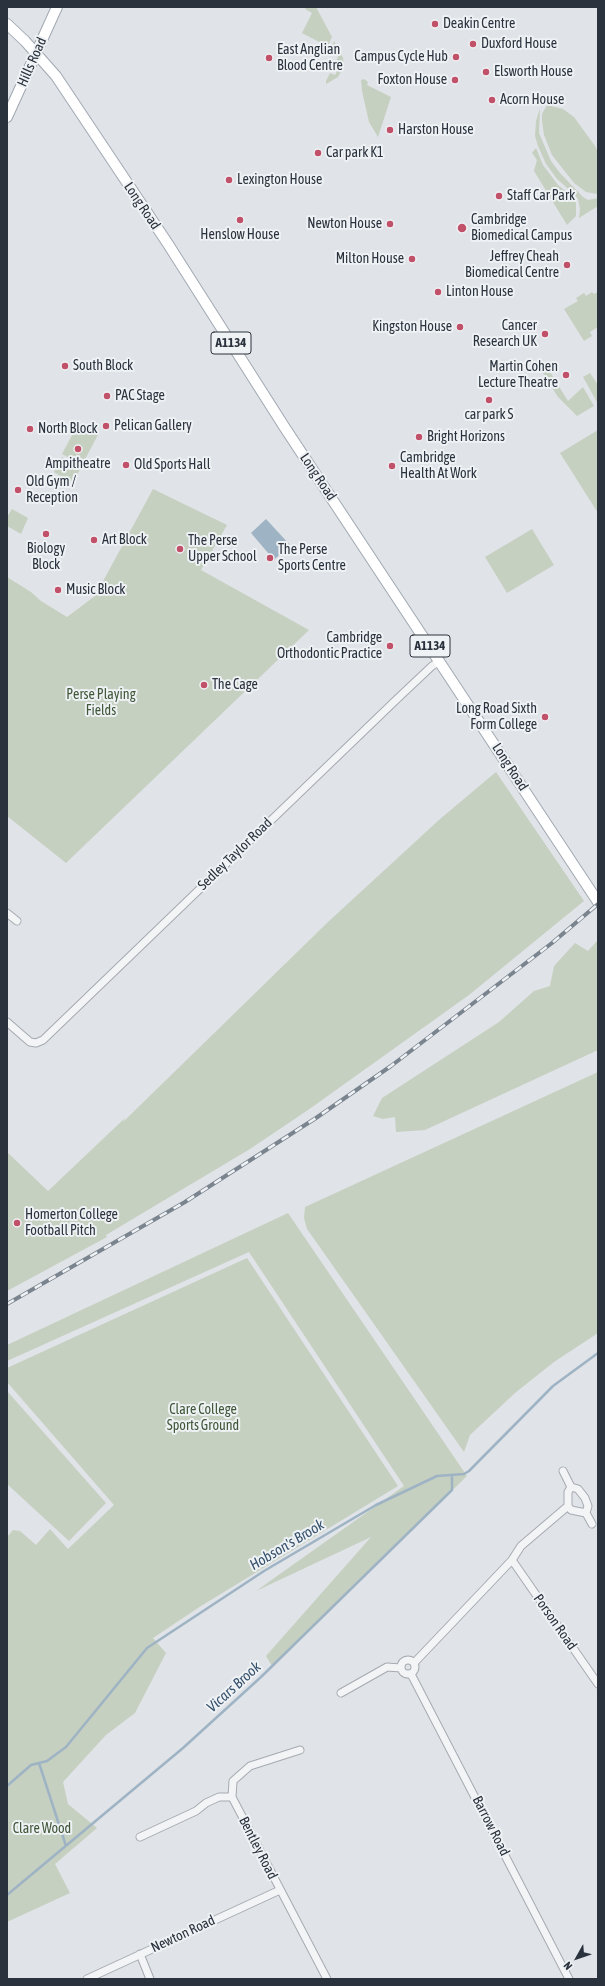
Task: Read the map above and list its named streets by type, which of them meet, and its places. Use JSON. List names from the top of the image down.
{
  "streets": {
    "main road": ["Hills Road", "Long Road", "A1134"],
    "street": [
      "Sedley Taylor Road",
      "Porson Road",
      "Barrow Road",
      "Bentley Road",
      "Newton Road"
    ]
  },
  "crossings": [
    ["Hills Road", "Long Road"],
    ["Hills Road", "A1134"],
    ["Long Road", "A1134"],
    ["Long Road", "Sedley Taylor Road"],
    ["Bentley Road", "Newton Road"]
  ],
  "water": ["Hobson's Brook", "Vicars Brook"],
  "parks": ["Perse Playing Fields", "Clare College Sports Ground", "Clare Wood"],
  "places": [
    "Deakin Centre",
    "Duxford House",
    "Campus Cycle Hub",
    "East Anglian Blood Centre",
    "Elsworth House",
    "Foxton House",
    "Acorn House",
    "Harston House",
    "Car park K1",
    "Lexington House",
    "Staff Car Park",
    "Henslow House",
    "Newton House",
    "Cambridge Biomedical Campus",
    "Milton House",
    "Jeffrey Cheah Biomedical Centre",
    "Linton House",
    "Kingston House",
    "Cancer Research UK",
    "South Block",
    "Martin Cohen Lecture Theatre",
    "PAC Stage",
    "car park S",
    "Pelican Gallery",
    "North Block",
    "Bright Horizons",
    "Ampitheatre",
    "Old Sports Hall",
    "Cambridge Health At Work",
    "Old Gym / Reception",
    "Biology Block",
    "Art Block",
    "The Perse Upper School",
    "The Perse Sports Centre",
    "Music Block",
    "Cambridge Orthodontic Practice",
    "The Cage",
    "Long Road Sixth Form College",
    "Homerton College Football Pitch"
  ],
  "north": "bottom left"
}
